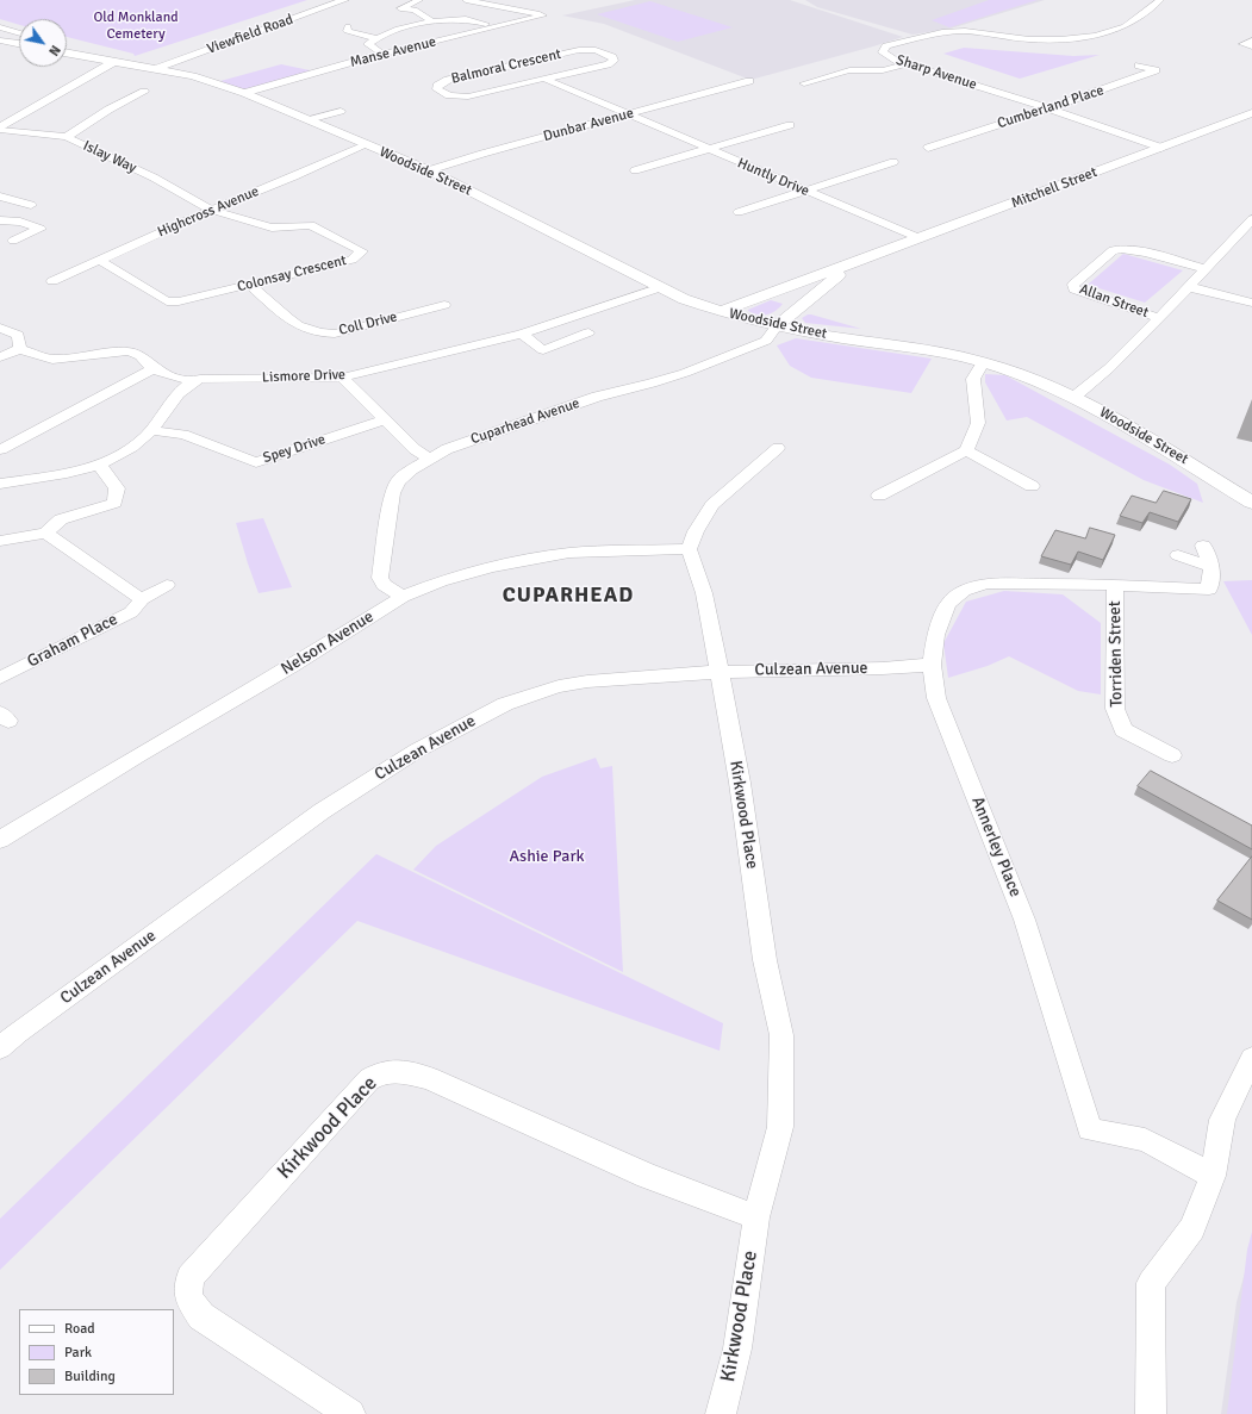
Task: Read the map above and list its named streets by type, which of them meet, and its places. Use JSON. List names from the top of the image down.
{
  "streets": {
    "street": [
      "Viewfield Road",
      "Manse Avenue",
      "Balmoral Crescent",
      "Sharp Avenue",
      "Cumberland Place",
      "Dunbar Avenue",
      "Islay Way",
      "Woodside Street",
      "Huntly Drive",
      "Mitchell Street",
      "Highcross Avenue",
      "Colonsay Crescent",
      "Allan Street",
      "Coll Drive",
      "Lismore Drive",
      "Cuparhead Avenue",
      "Spey Drive",
      "Graham Place",
      "Nelson Avenue",
      "Torriden Street",
      "Culzean Avenue",
      "Kirkwood Place",
      "Annerley Place"
    ]
  },
  "crossings": [
    ["Viewfield Road", "Woodside Street"],
    ["Manse Avenue", "Woodside Street"],
    ["Balmoral Crescent", "Dunbar Avenue"],
    ["Balmoral Crescent", "Huntly Drive"],
    ["Sharp Avenue", "Cumberland Place"],
    ["Sharp Avenue", "Mitchell Street"],
    ["Dunbar Avenue", "Woodside Street"],
    ["Dunbar Avenue", "Huntly Drive"],
    ["Islay Way", "Highcross Avenue"],
    ["Islay Way", "Colonsay Crescent"],
    ["Woodside Street", "Mitchell Street"],
    ["Woodside Street", "Highcross Avenue"],
    ["Woodside Street", "Allan Street"],
    ["Woodside Street", "Lismore Drive"],
    ["Woodside Street", "Cuparhead Avenue"],
    ["Huntly Drive", "Mitchell Street"],
    ["Mitchell Street", "Cuparhead Avenue"],
    ["Highcross Avenue", "Colonsay Crescent"],
    ["Colonsay Crescent", "Coll Drive"],
    ["Cuparhead Avenue", "Nelson Avenue"],
    ["Nelson Avenue", "Kirkwood Place"],
    ["Torriden Street", "Annerley Place"],
    ["Culzean Avenue", "Kirkwood Place"],
    ["Culzean Avenue", "Annerley Place"]
  ],
  "districts": ["CUPARHEAD"],
  "parks": ["Old Monkland Cemetery", "Ashie Park"],
  "legend": ["Road", "Park", "Building"],
  "north": "bottom right"
}
